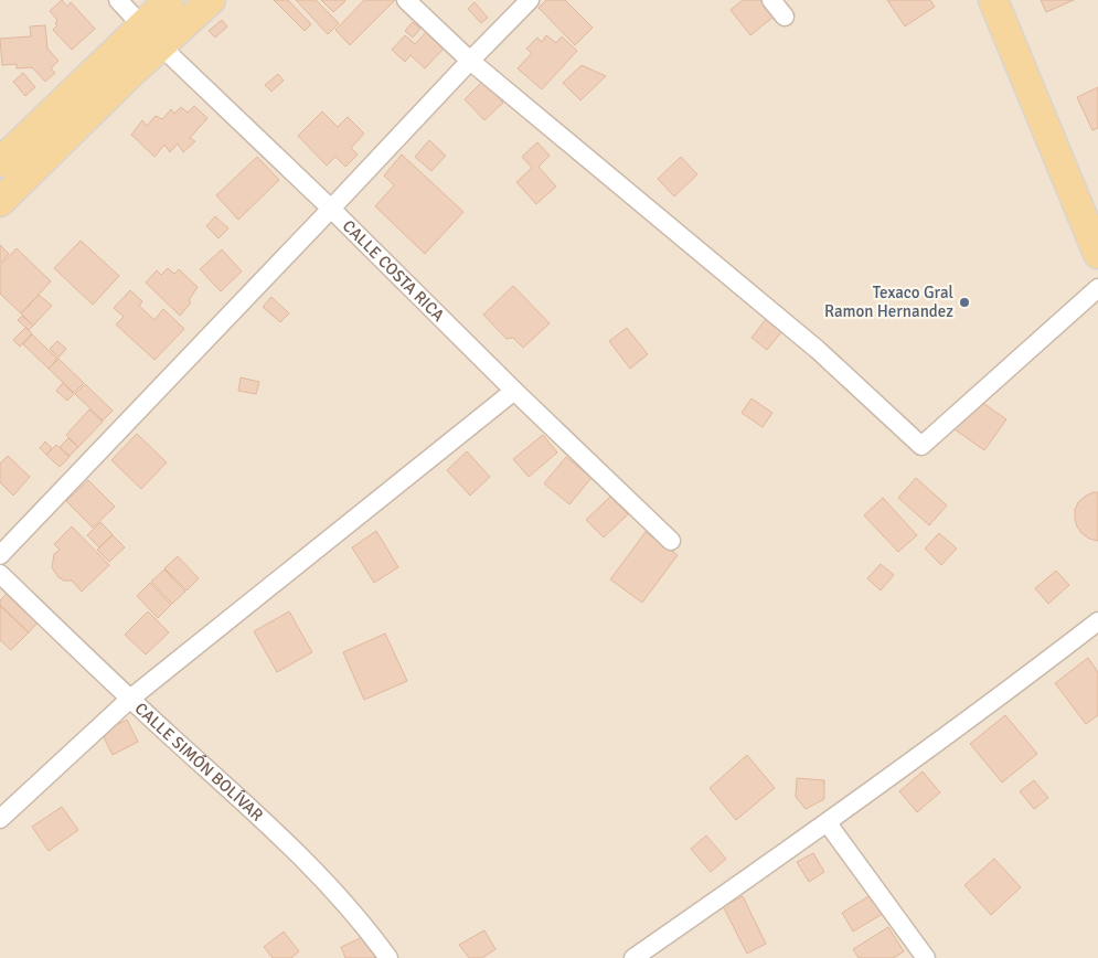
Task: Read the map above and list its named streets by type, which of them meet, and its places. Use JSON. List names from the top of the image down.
{
  "streets": {
    "street": ["CALLE COSTA RICA", "CALLE SIMÓN BOLÍVAR"]
  },
  "places": ["Texaco Gral Ramon Hernandez"]
}
